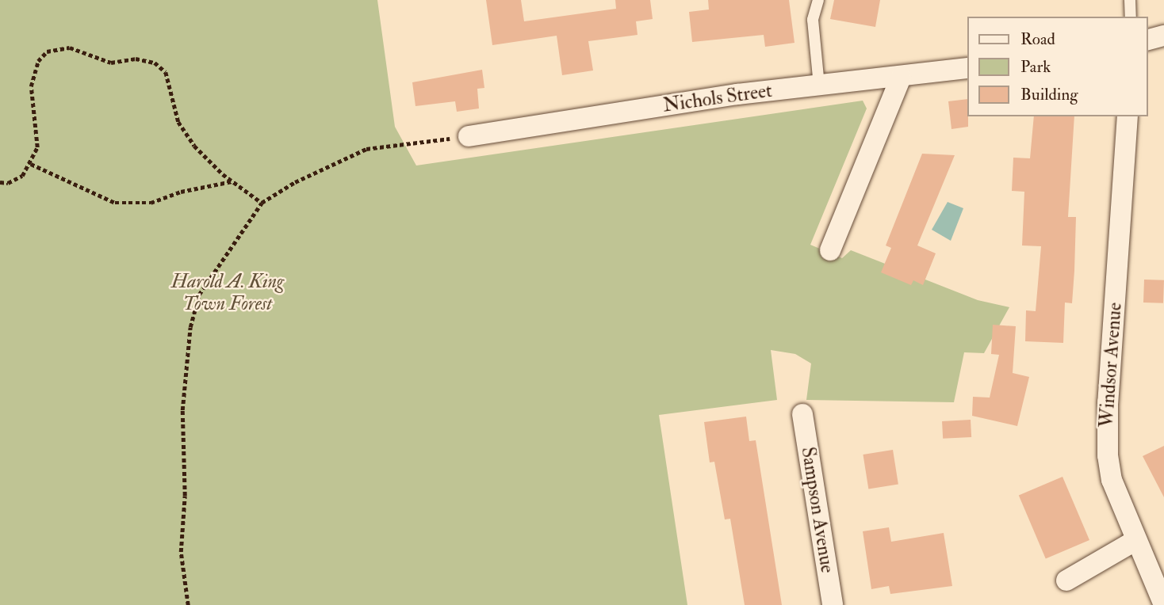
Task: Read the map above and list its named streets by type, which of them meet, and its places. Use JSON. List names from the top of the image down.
{
  "streets": {
    "street": ["Nichols Street", "Windsor Avenue", "Sampson Avenue"]
  },
  "parks": ["Harold A. King Town Forest"],
  "legend": ["Road", "Park", "Building"]
}
